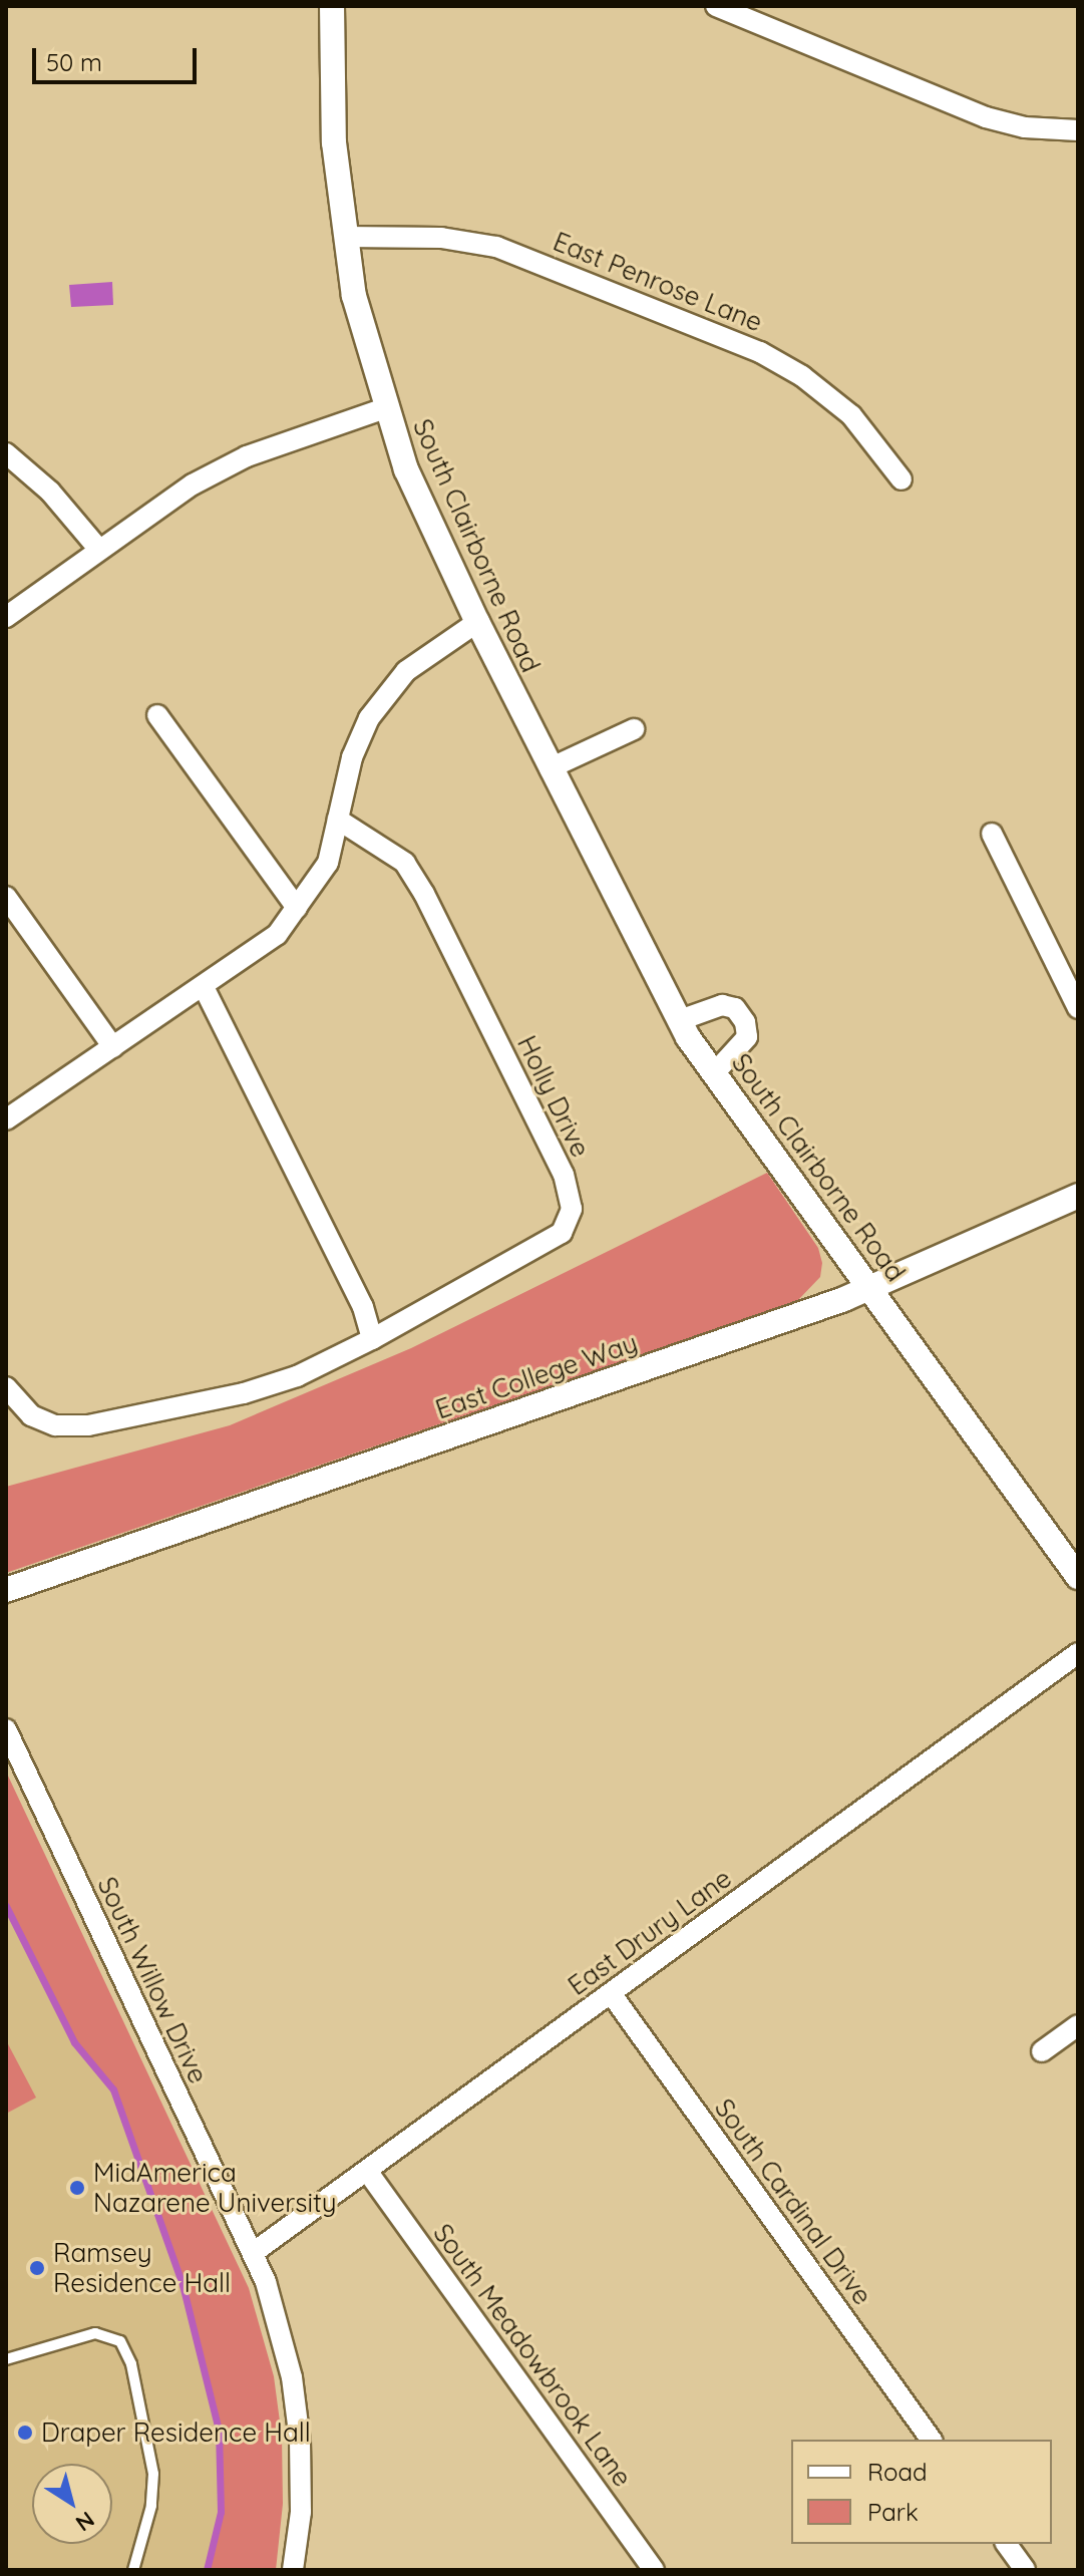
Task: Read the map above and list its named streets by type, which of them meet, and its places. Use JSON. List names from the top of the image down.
{
  "streets": {
    "street": [
      "East Penrose Lane",
      "South Clairborne Road",
      "Holly Drive",
      "East College Way",
      "East Drury Lane",
      "South Willow Drive",
      "South Cardinal Drive",
      "South Meadowbrook Lane"
    ]
  },
  "crossings": [
    ["East Penrose Lane", "South Clairborne Road"],
    ["South Clairborne Road", "East College Way"],
    ["East Drury Lane", "South Willow Drive"],
    ["East Drury Lane", "South Cardinal Drive"],
    ["East Drury Lane", "South Meadowbrook Lane"]
  ],
  "places": ["MidAmerica Nazarene University", "Ramsey Residence Hall", "Draper Residence Hall"],
  "legend": ["Road", "Park"],
  "scale_bar": "50 m",
  "north": "bottom right"
}
